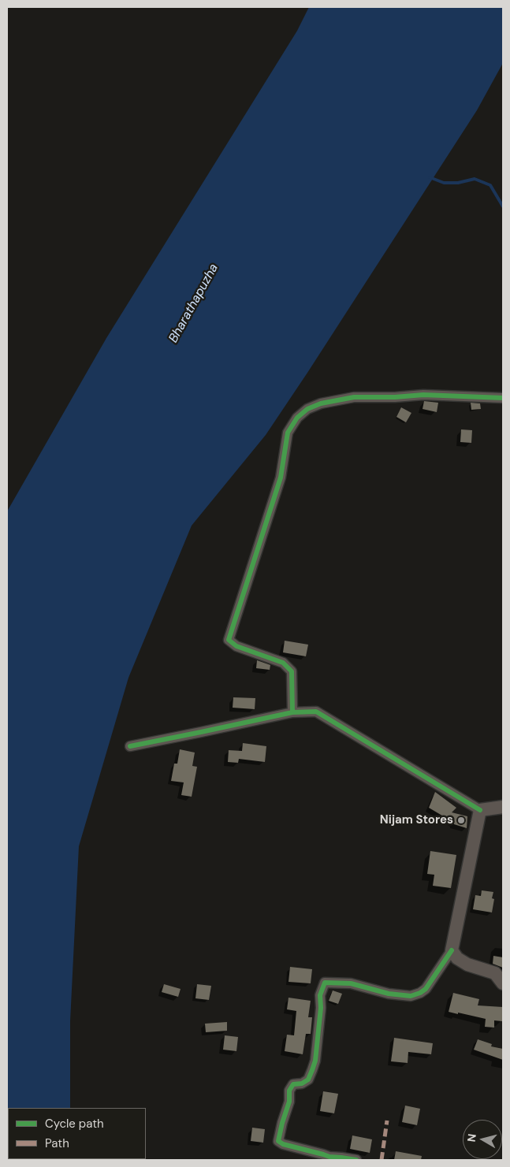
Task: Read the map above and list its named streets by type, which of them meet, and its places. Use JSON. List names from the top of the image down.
{
  "water": ["Bharathapuzha"],
  "places": ["Nijam Stores"],
  "legend": ["Cycle path", "Path"],
  "north": "left"
}
